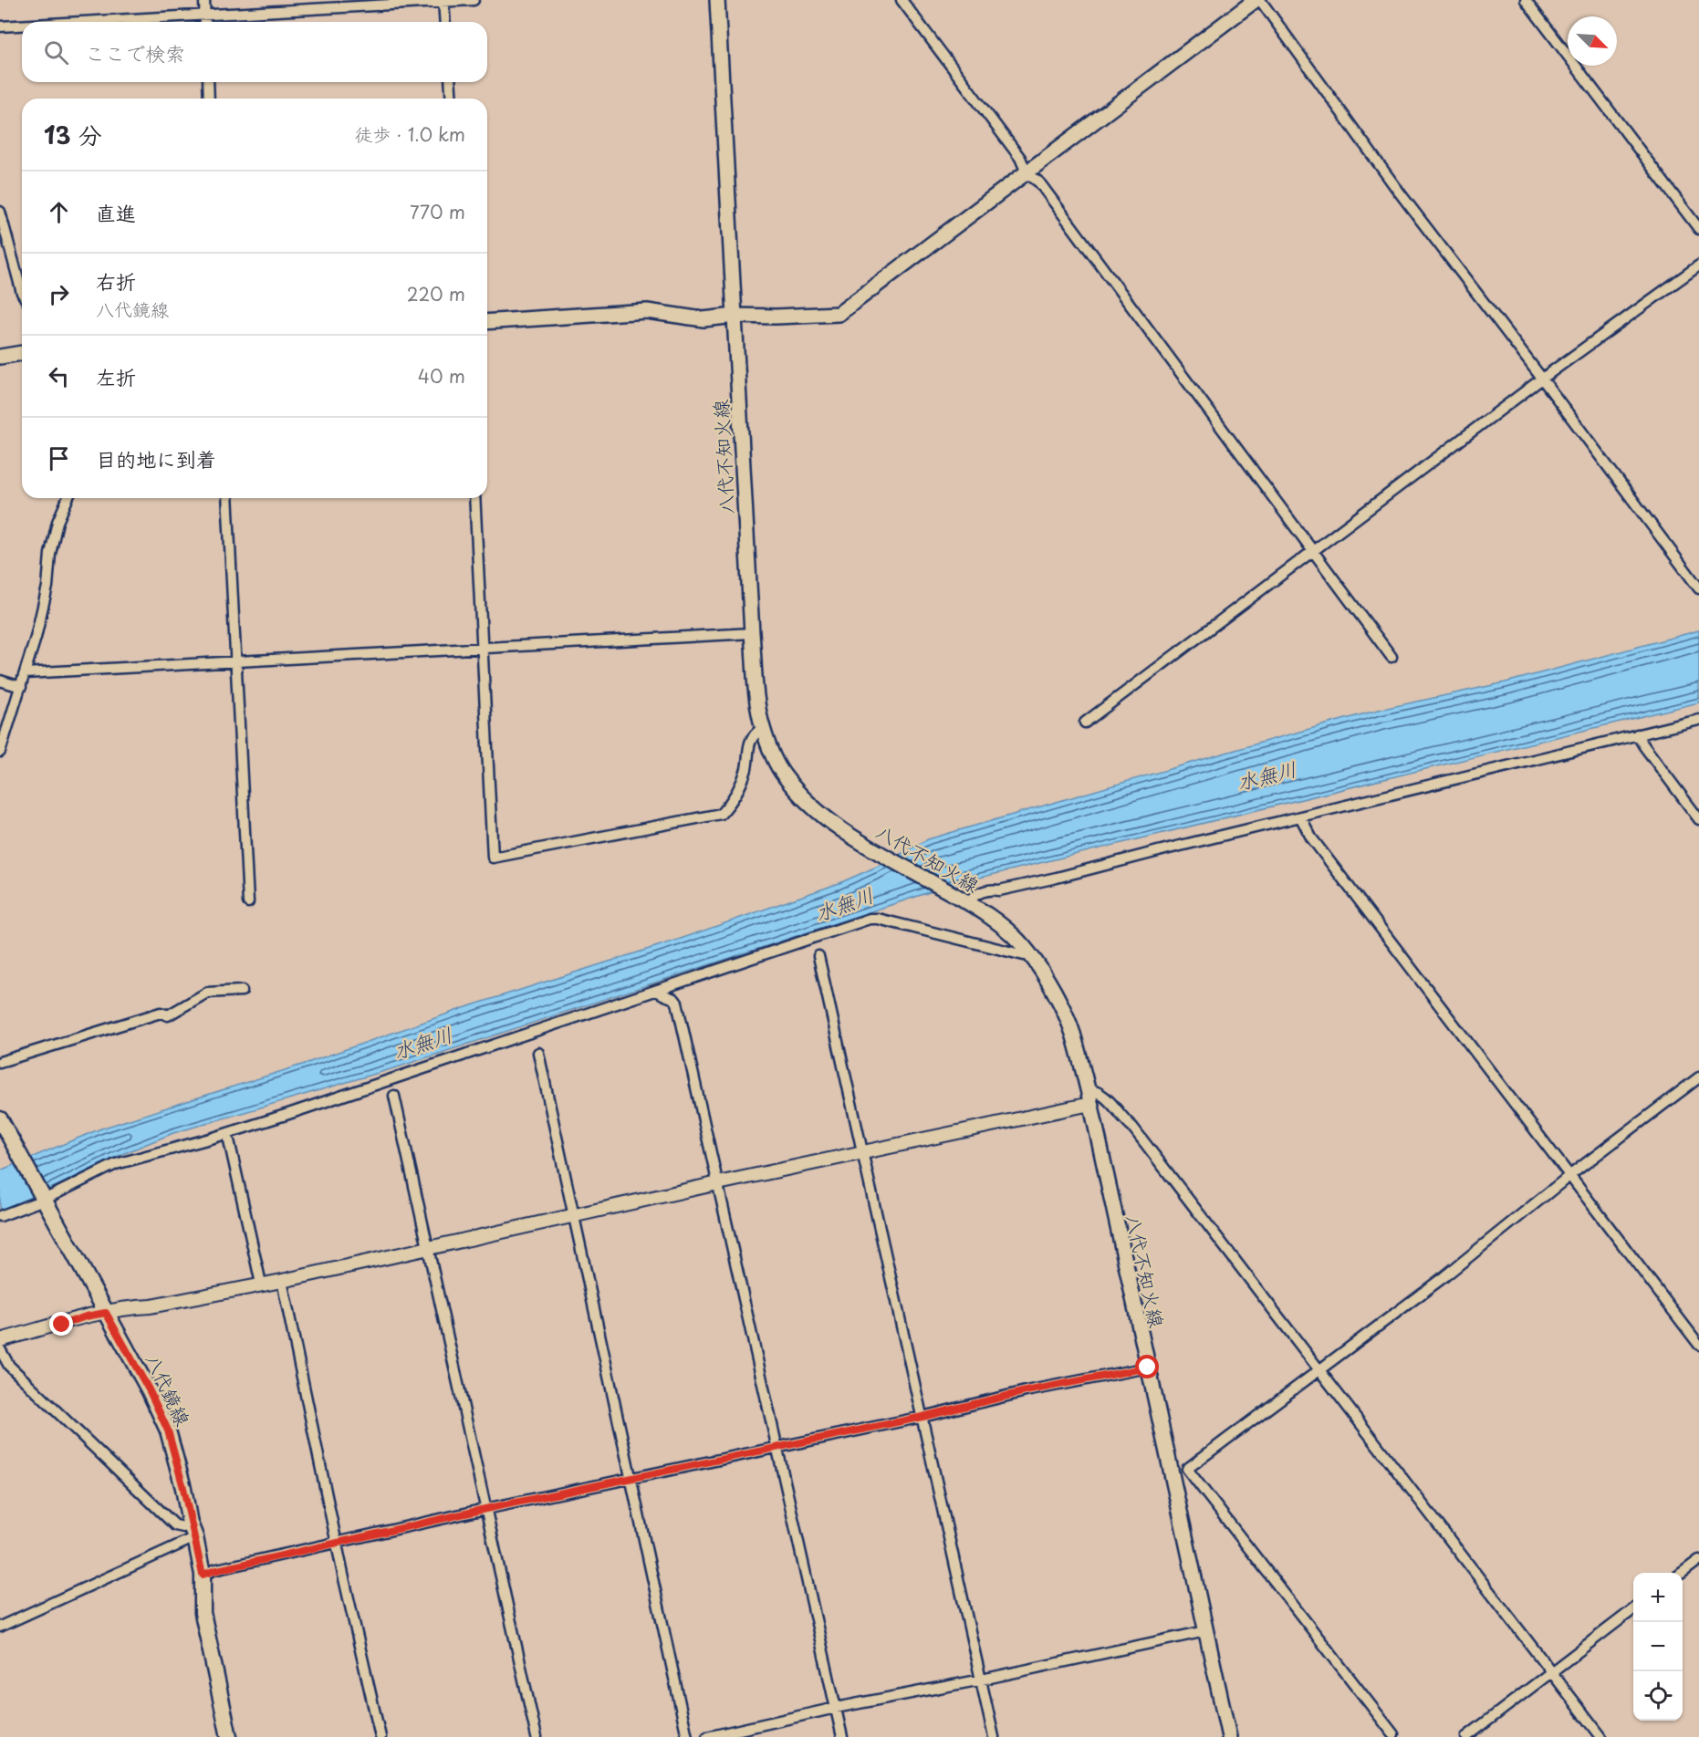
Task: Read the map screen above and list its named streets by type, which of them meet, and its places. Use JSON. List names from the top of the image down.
{
  "streets": {
    "main road": ["八代不知火線", "八代鏡線"]
  },
  "water": ["水無川"],
  "north": "bottom right",
  "page": {
    "search": "ここで検索",
    "heading": ["13 分", "徒歩 · 1.0 km"],
    "list": [
      ["直進", "770 m"],
      ["右折", "八代鏡線", "220 m"],
      ["左折", "40 m"],
      "目的地に到着"
    ],
    "map_buttons": ["+", "−"]
  }
}
